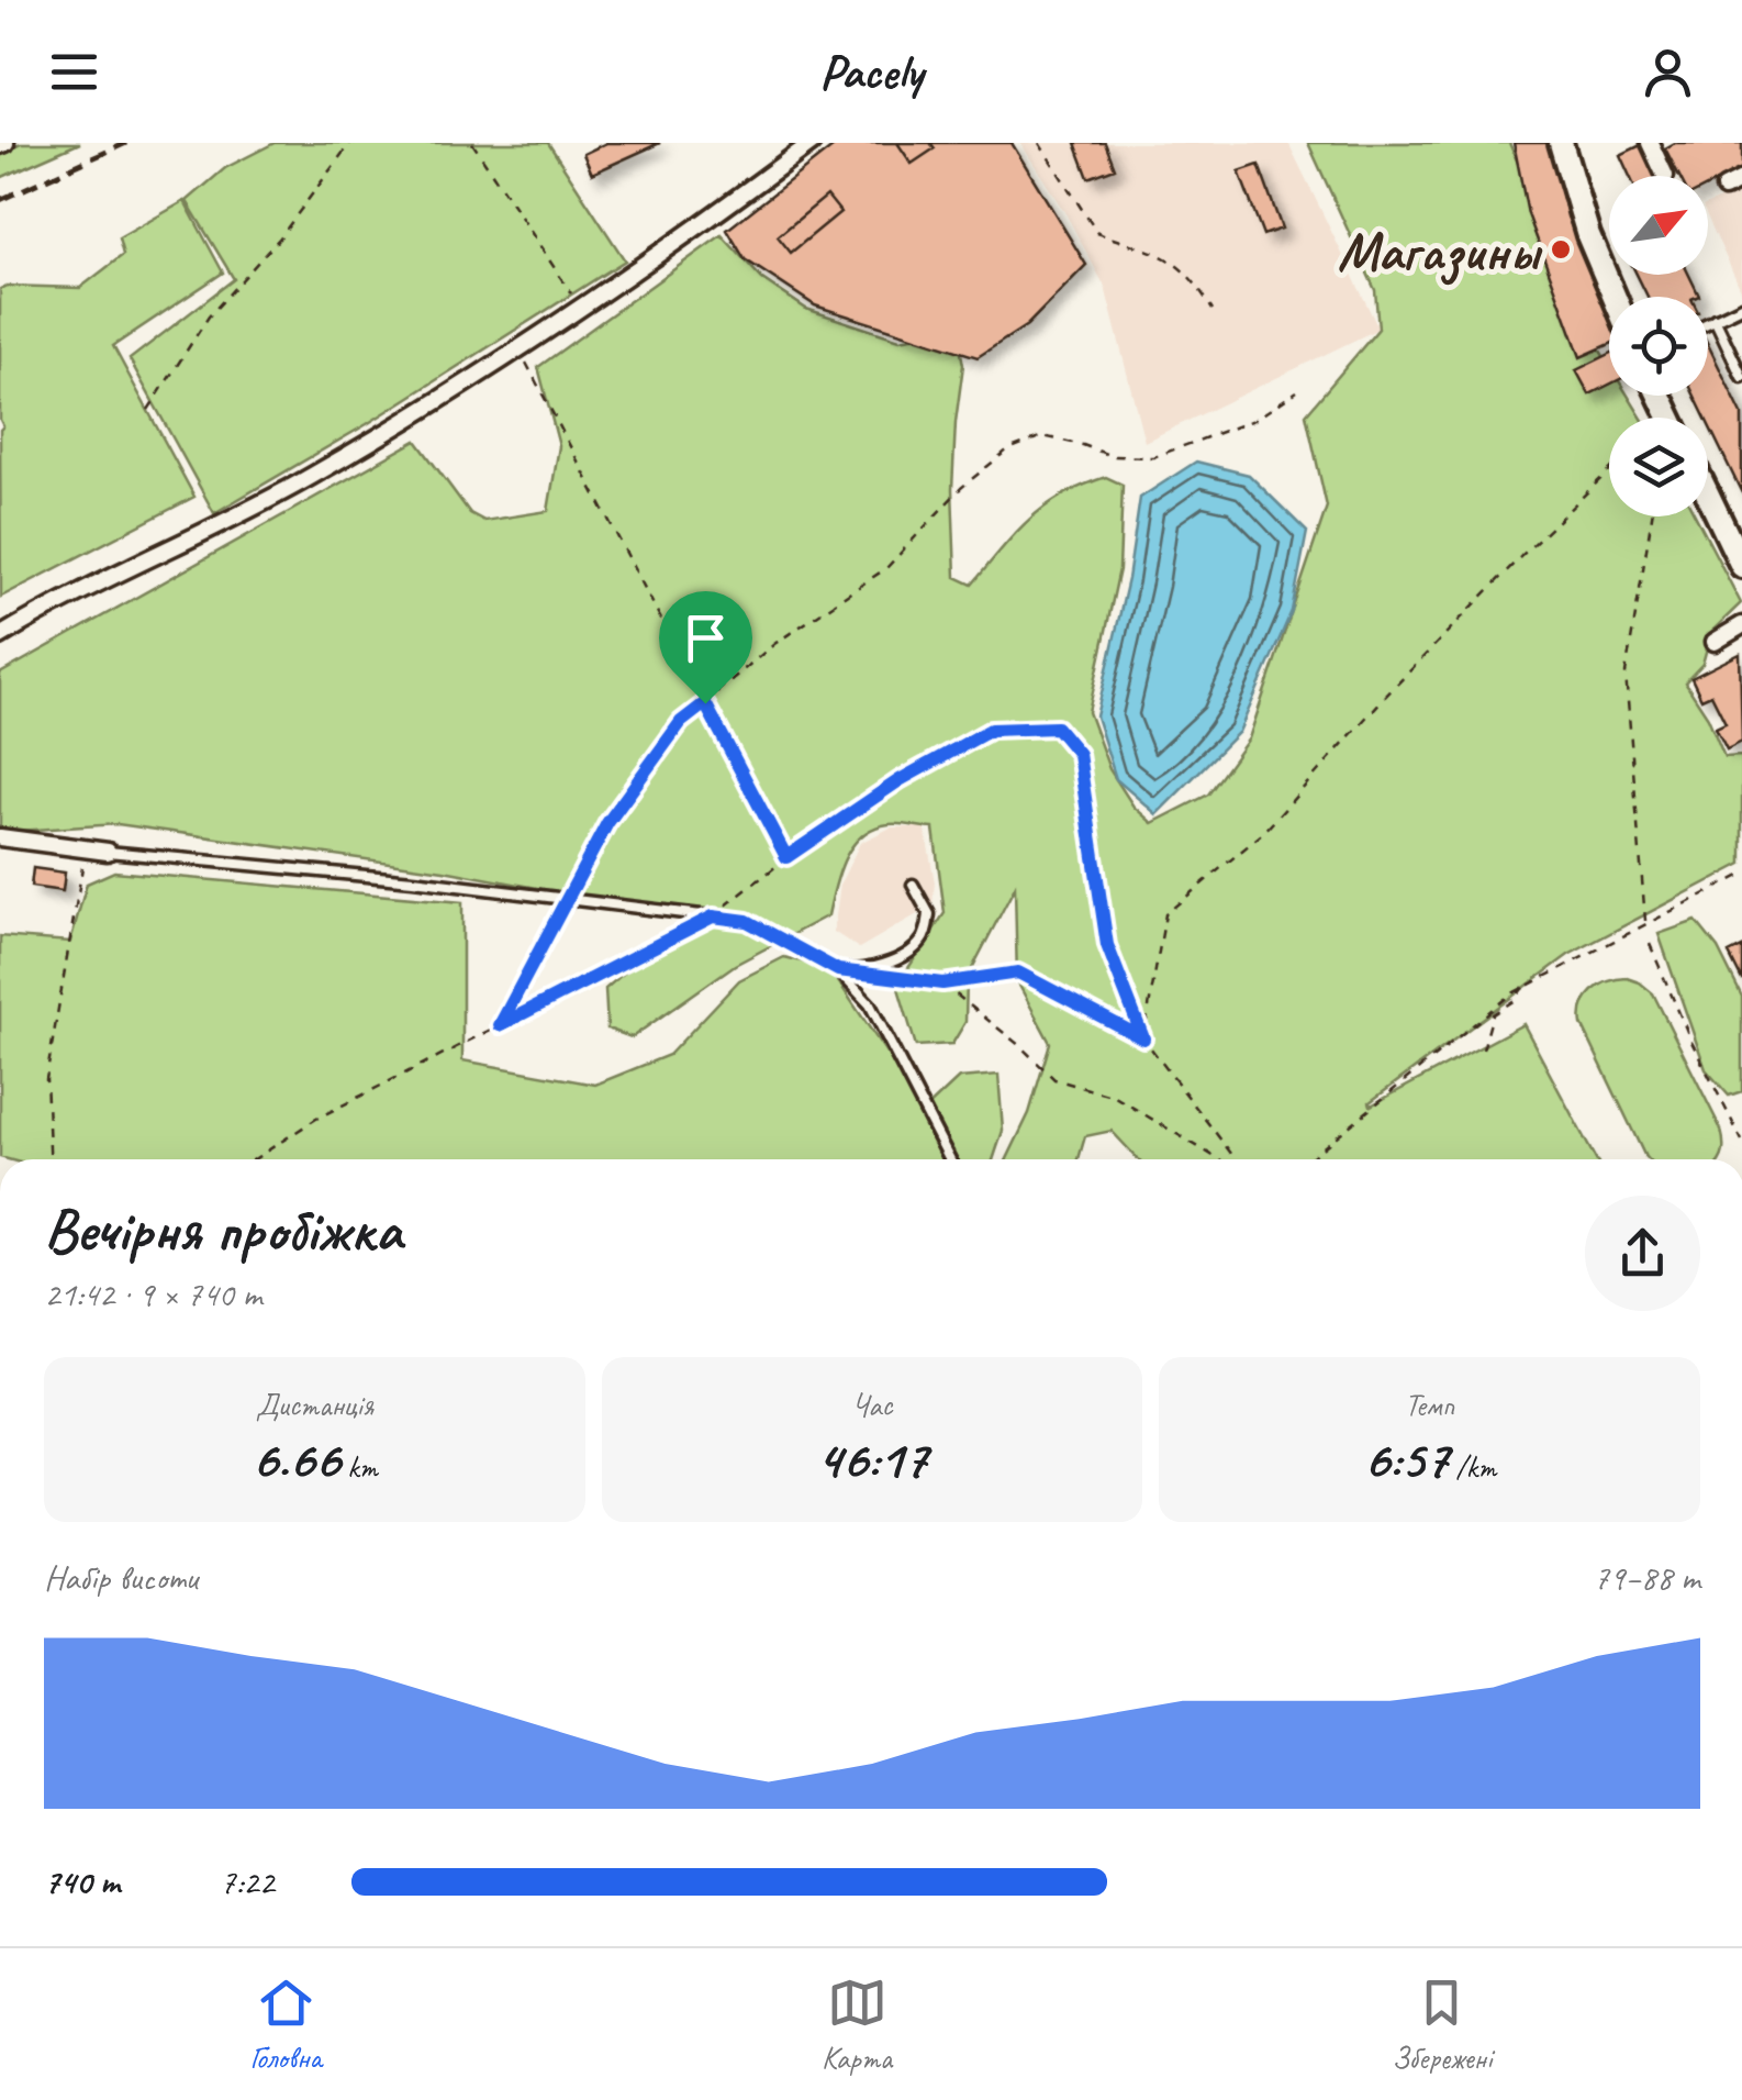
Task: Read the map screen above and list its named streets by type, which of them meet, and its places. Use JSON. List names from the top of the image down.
{
  "places": ["Магазины"],
  "north": "top right",
  "page": {
    "header": "Pacely",
    "heading": ["Вечірня пробіжка", "21:42 · 9 × 740 m"],
    "stats": [
      ["Дистанція", "6.66 km"],
      ["Час", "46:17"],
      ["Темп", "6:57 /km"]
    ],
    "chart": ["Набір висоти", "79–88 m"],
    "list": [
      {
        "name": "740 m",
        "note": "7:22"
      }
    ],
    "tabs": ["Головна", "Карта", "Збережені"]
  }
}
